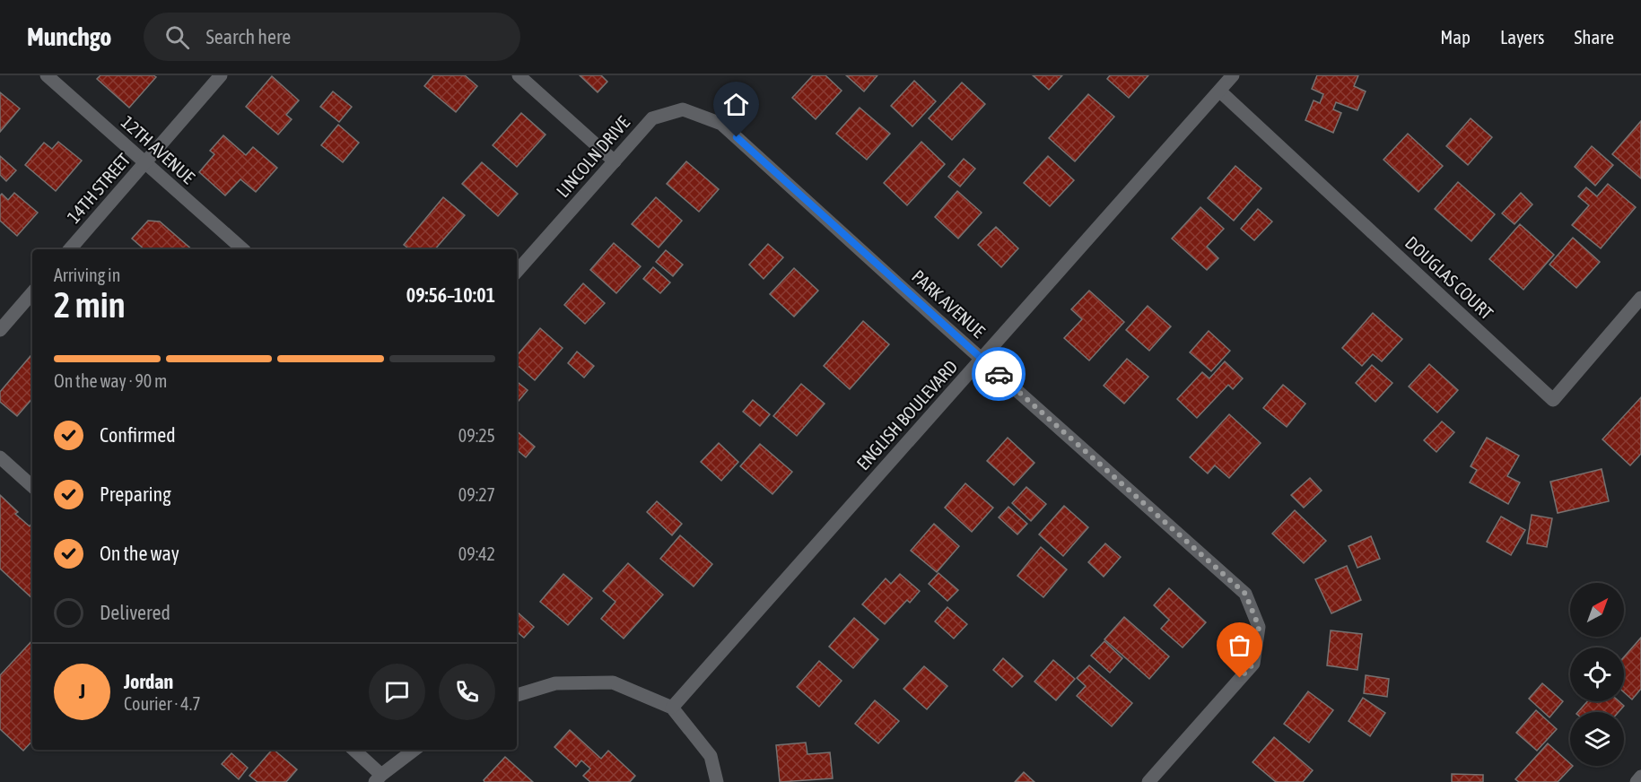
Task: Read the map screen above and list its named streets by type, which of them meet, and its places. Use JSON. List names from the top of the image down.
{
  "streets": {
    "street": [
      "12TH AVENUE",
      "LINCOLN DRIVE",
      "14TH STREET",
      "DOUGLAS COURT",
      "PARK AVENUE",
      "ENGLISH BOULEVARD"
    ]
  },
  "crossings": [
    ["12TH AVENUE", "14TH STREET"],
    ["LINCOLN DRIVE", "PARK AVENUE"],
    ["DOUGLAS COURT", "ENGLISH BOULEVARD"],
    ["PARK AVENUE", "ENGLISH BOULEVARD"]
  ],
  "north": "top right",
  "page": {
    "header": "Munchgo",
    "search": "Search here",
    "nav": ["Map", "Layers", "Share"],
    "heading": ["2 min", "Arriving in", "09:56–10:01"],
    "panel": ["Jordan", "Courier · 4.7"],
    "bar": "On the way · 90 m",
    "list": [
      ["Confirmed", "09:25"],
      ["Preparing", "09:27"],
      ["On the way", "09:42"],
      "Delivered"
    ],
    "round": "J"
  }
}
